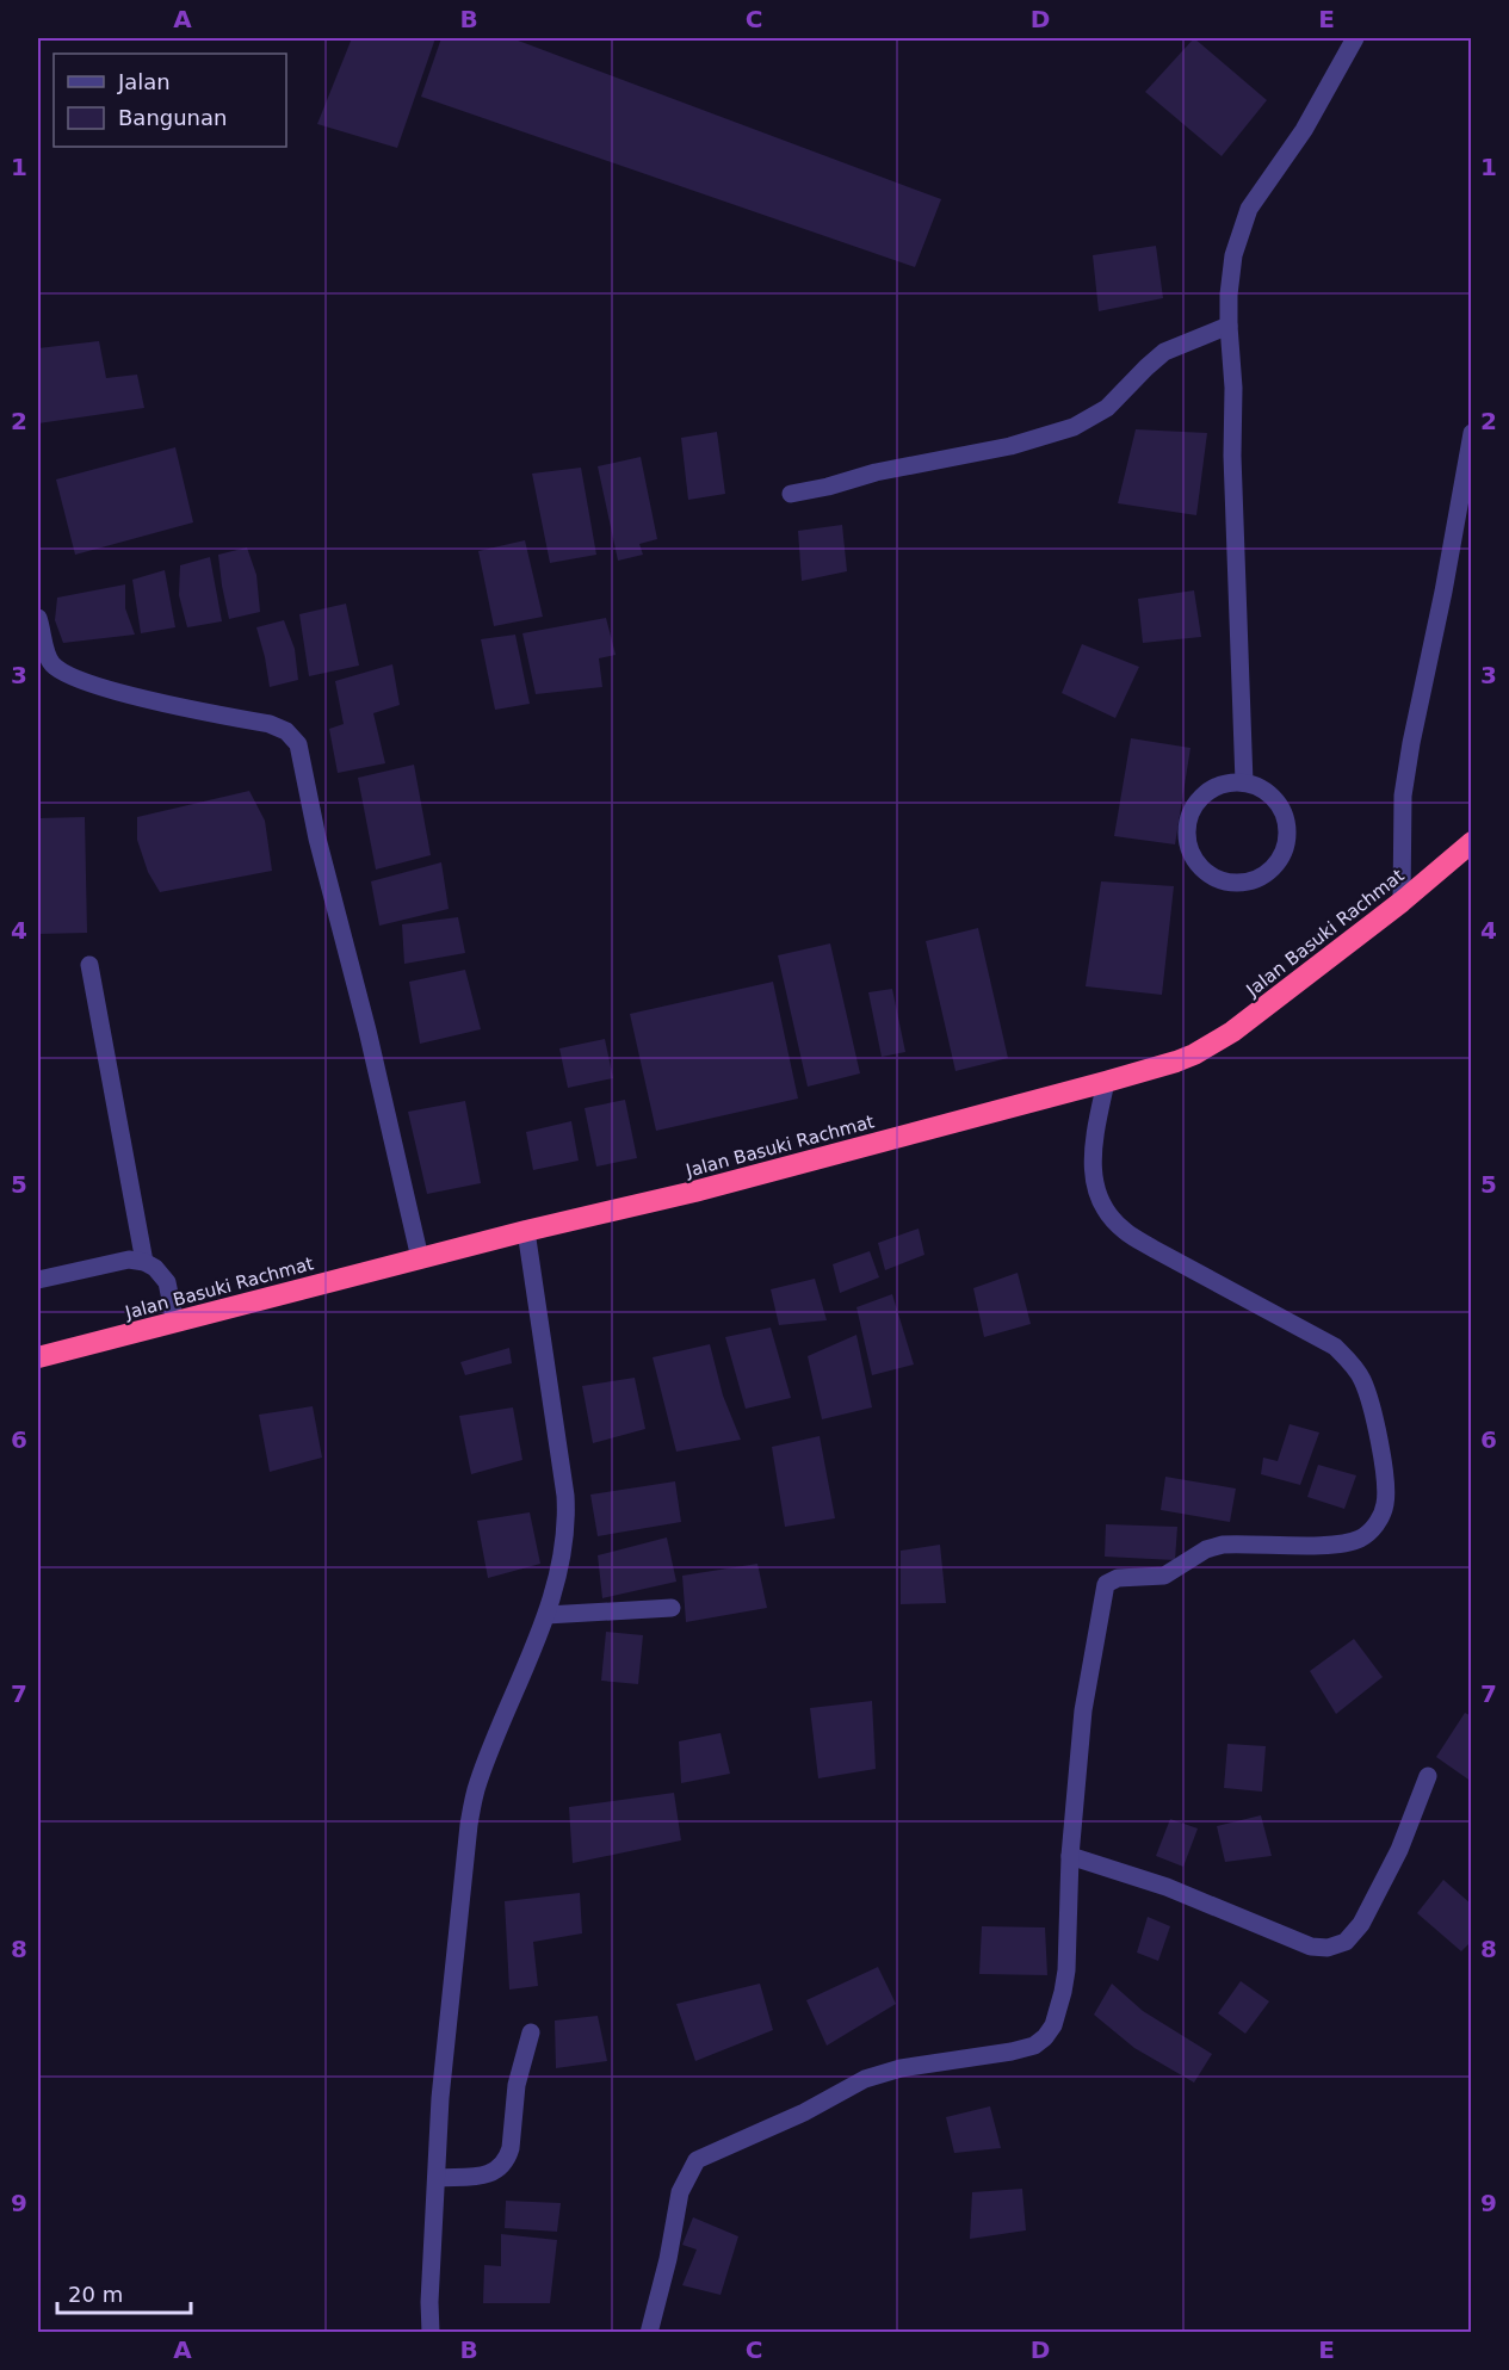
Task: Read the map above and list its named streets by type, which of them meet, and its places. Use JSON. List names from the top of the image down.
{
  "streets": {
    "highway": ["Jalan Basuki Rachmat"]
  },
  "legend": ["Jalan", "Bangunan"],
  "scale_bar": "20 m",
  "grid": {
    "columns": [
      "A",
      "B",
      "C",
      "D",
      "E"
    ],
    "rows": [
      "1",
      "2",
      "3",
      "4",
      "5",
      "6",
      "7",
      "8",
      "9"
    ]
  }
}
